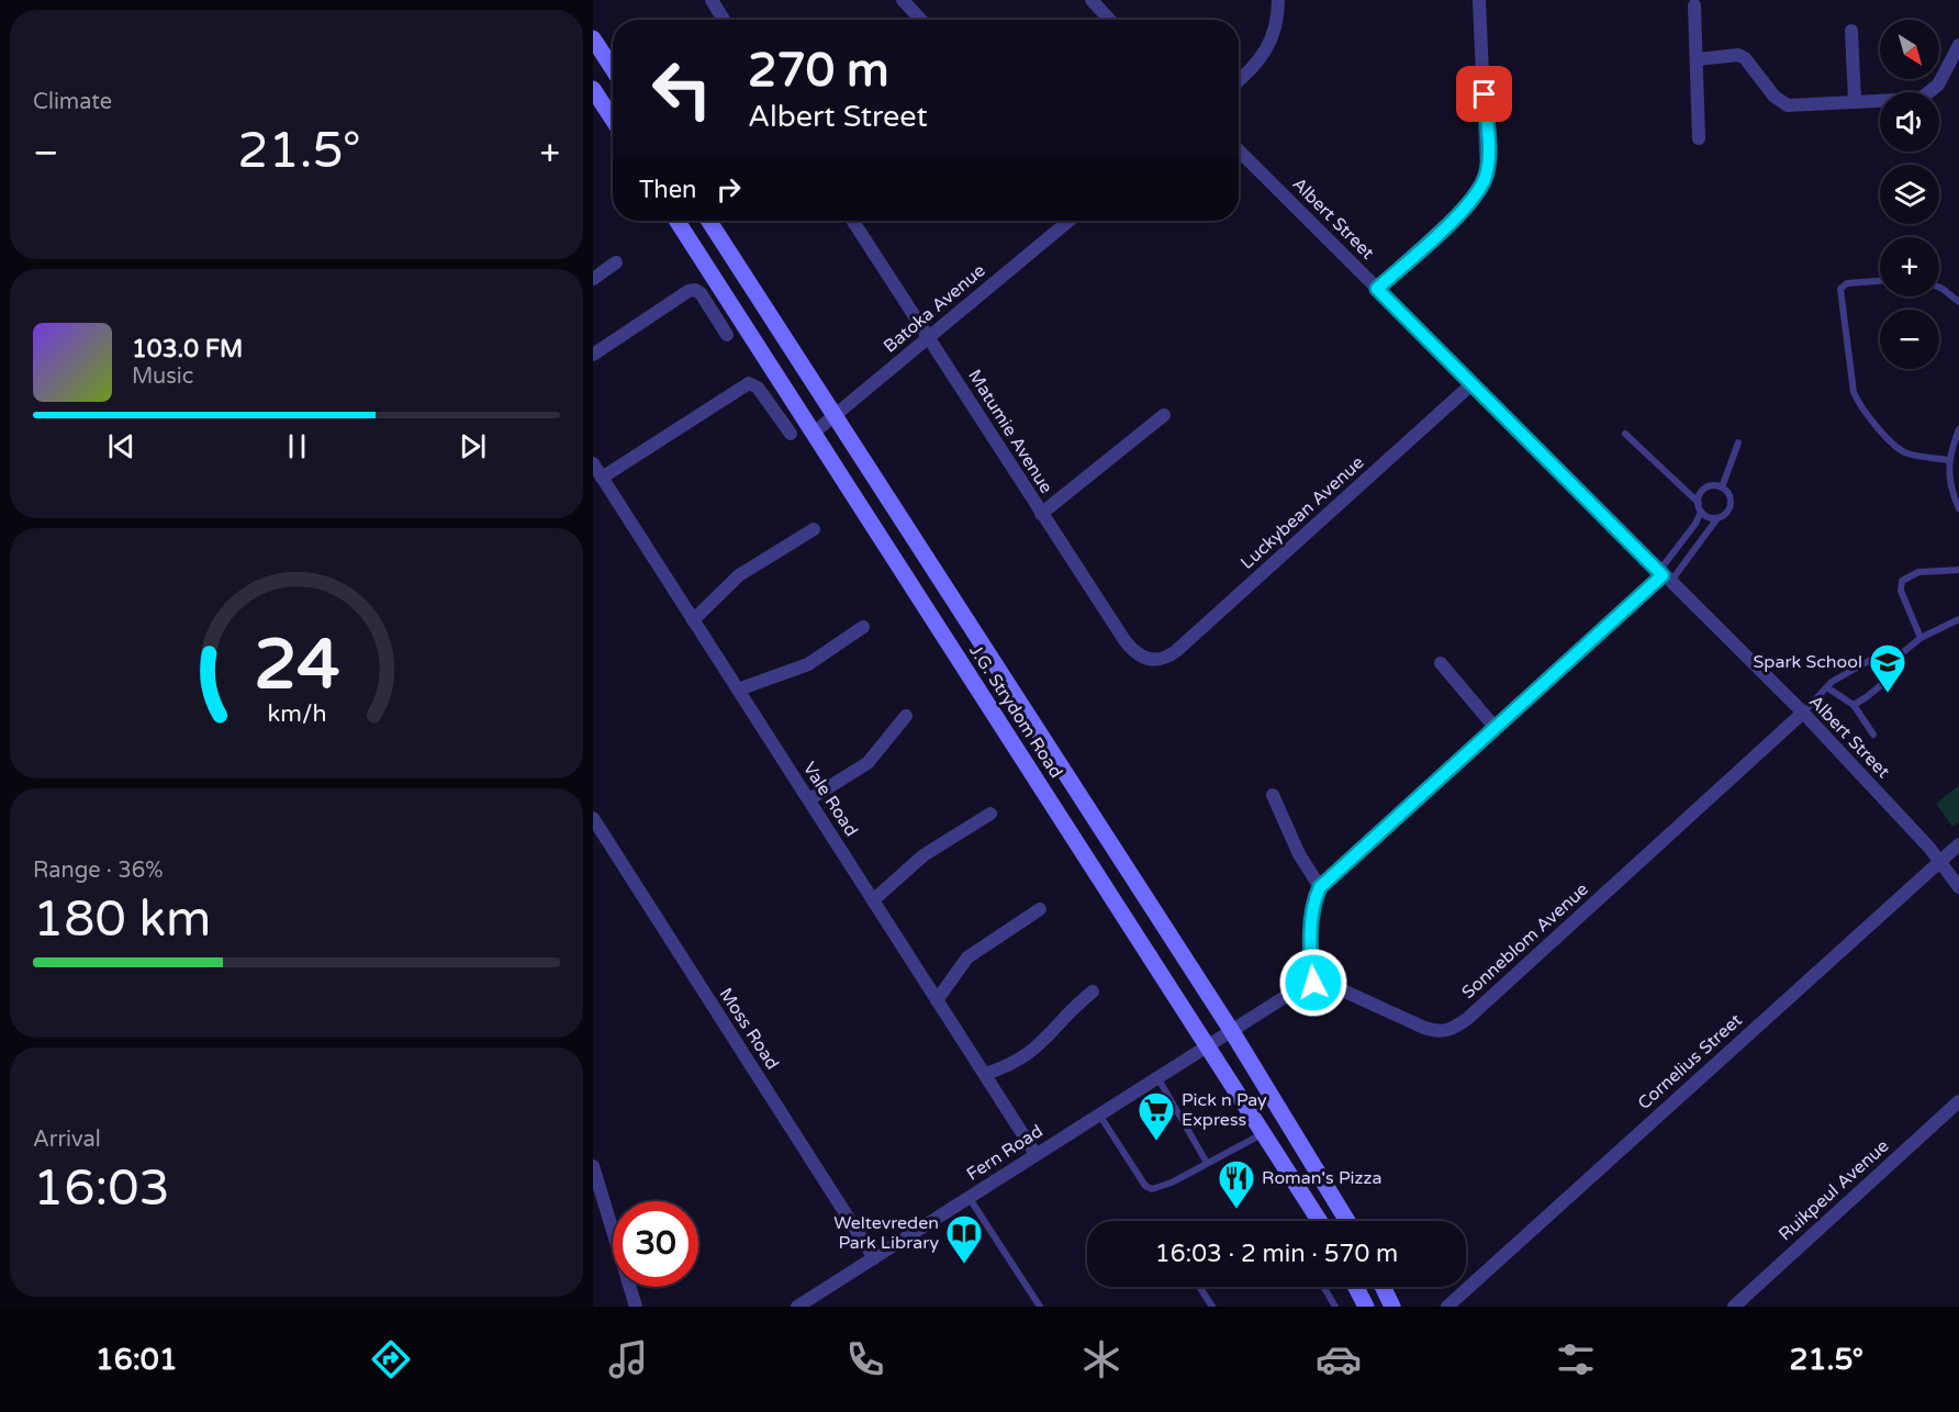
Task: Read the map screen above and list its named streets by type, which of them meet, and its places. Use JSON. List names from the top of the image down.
{
  "streets": {
    "street": [
      "Albert Street",
      "Batoka Avenue",
      "Matumie Avenue",
      "Luckybean Avenue",
      "J.G. Strydom Road",
      "Vale Road",
      "Sonneblom Avenue",
      "Moss Road",
      "Cornelius Street",
      "Fern Road",
      "Ruikpeul Avenue"
    ]
  },
  "crossings": [
    ["Albert Street", "Luckybean Avenue"],
    ["Albert Street", "Sonneblom Avenue"],
    ["Albert Street", "Cornelius Street"],
    ["Batoka Avenue", "Matumie Avenue"],
    ["Batoka Avenue", "J.G. Strydom Road"],
    ["Matumie Avenue", "Luckybean Avenue"],
    ["J.G. Strydom Road", "Fern Road"],
    ["Vale Road", "Fern Road"],
    ["Moss Road", "Fern Road"]
  ],
  "places": {
    "school or university": ["Spark School"],
    "supermarket": ["Pick n Pay Express"],
    "restaurant": ["Roman's Pizza"],
    "library": ["Weltevreden Park Library"]
  },
  "north": "bottom right",
  "page": {
    "tile": [
      "Climate",
      ["Range · 36%", "180 km"],
      ["Arrival", "16:03"]
    ],
    "map_buttons": ["+", "−"],
    "turn": ["270 m", "Albert Street"],
    "heat": ["−", "21.5°", "+"],
    "then": "Then",
    "song": ["103.0 FM", "Music"],
    "limit": "30",
    "trip": "16:03 · 2 min · 570 m",
    "tabs": ["16:01", "21.5°"],
    "gauge": ["24", "km/h"]
  }
}
